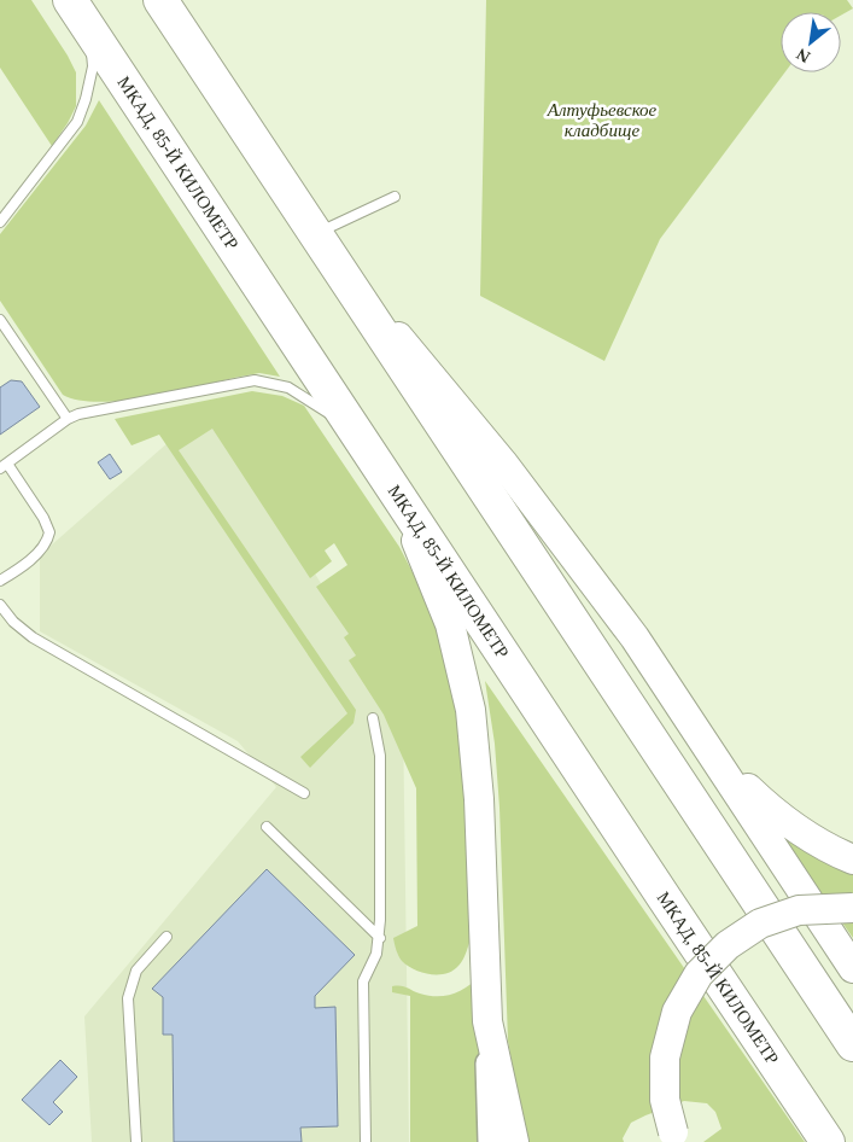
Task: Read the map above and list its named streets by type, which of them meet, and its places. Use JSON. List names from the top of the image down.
{
  "streets": {
    "highway": ["МКАД, 85-Й КИЛОМЕТР"]
  },
  "parks": ["Алтуфьевское кладбище"],
  "north": "bottom left"
}
